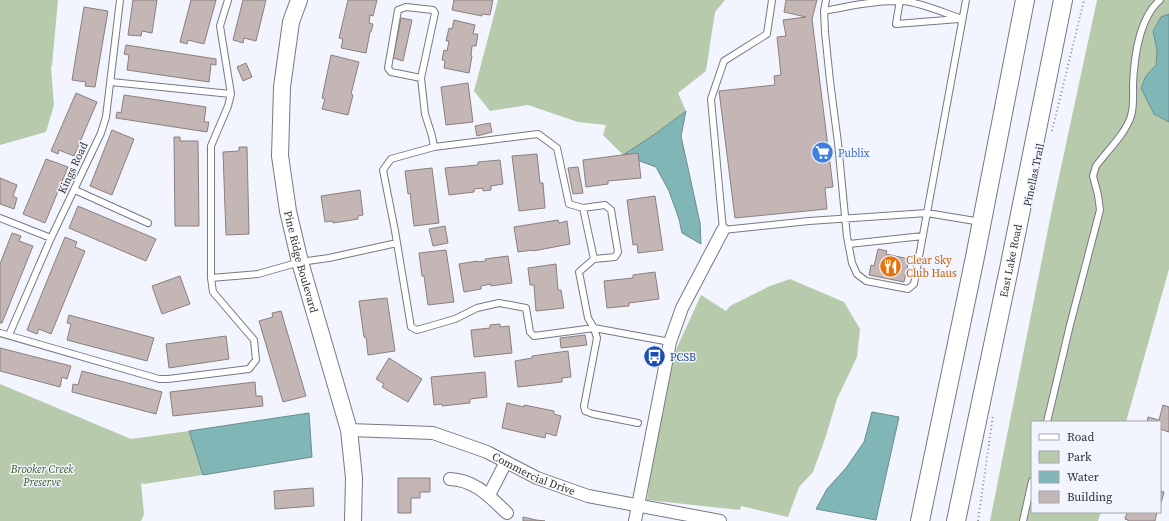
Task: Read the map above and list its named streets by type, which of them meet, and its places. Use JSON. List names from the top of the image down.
{
  "streets": {
    "main road": ["East Lake Road"],
    "street": ["Pine Ridge Boulevard", "Commercial Drive"],
    "lane": ["Kings Road"],
    "path": ["Pinellas Trail"]
  },
  "crossings": [
    ["Pine Ridge Boulevard", "Commercial Drive"]
  ],
  "parks": ["Brooker Creek Preserve"],
  "places": {
    "supermarket": ["Publix"],
    "restaurant": ["Clear Sky Club Haus"],
    "bus stop": ["PCSB"]
  },
  "legend": [
    "Road",
    "Park",
    "Water",
    "Building"
  ]
}
